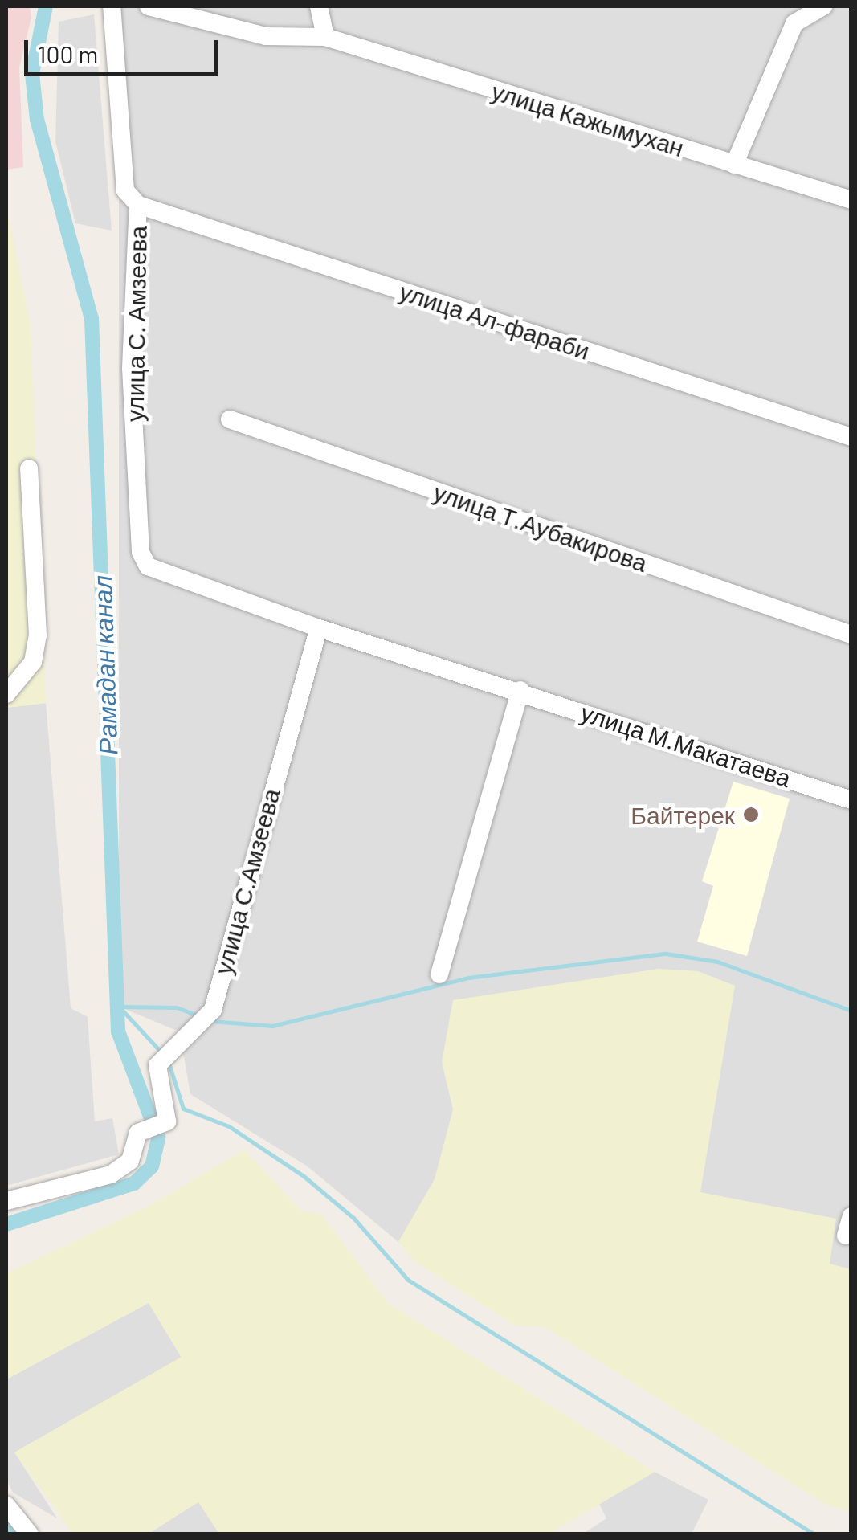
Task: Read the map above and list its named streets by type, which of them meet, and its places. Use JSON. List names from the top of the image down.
{
  "streets": {
    "street": [
      "улица Кажымухан",
      "улица Ал-фараби",
      "улица С. Амзеева",
      "улица Т.Аубакирова",
      "улица М.Макатаева",
      "улица С.Амзеева"
    ]
  },
  "crossings": [
    ["улица Ал-фараби", "улица С. Амзеева"],
    ["улица С. Амзеева", "улица М.Макатаева"],
    ["улица С. Амзеева", "улица С.Амзеева"],
    ["улица М.Макатаева", "улица С.Амзеева"]
  ],
  "water": ["Рамадан канал"],
  "places": ["Байтерек"],
  "scale_bar": "100 m"
}
